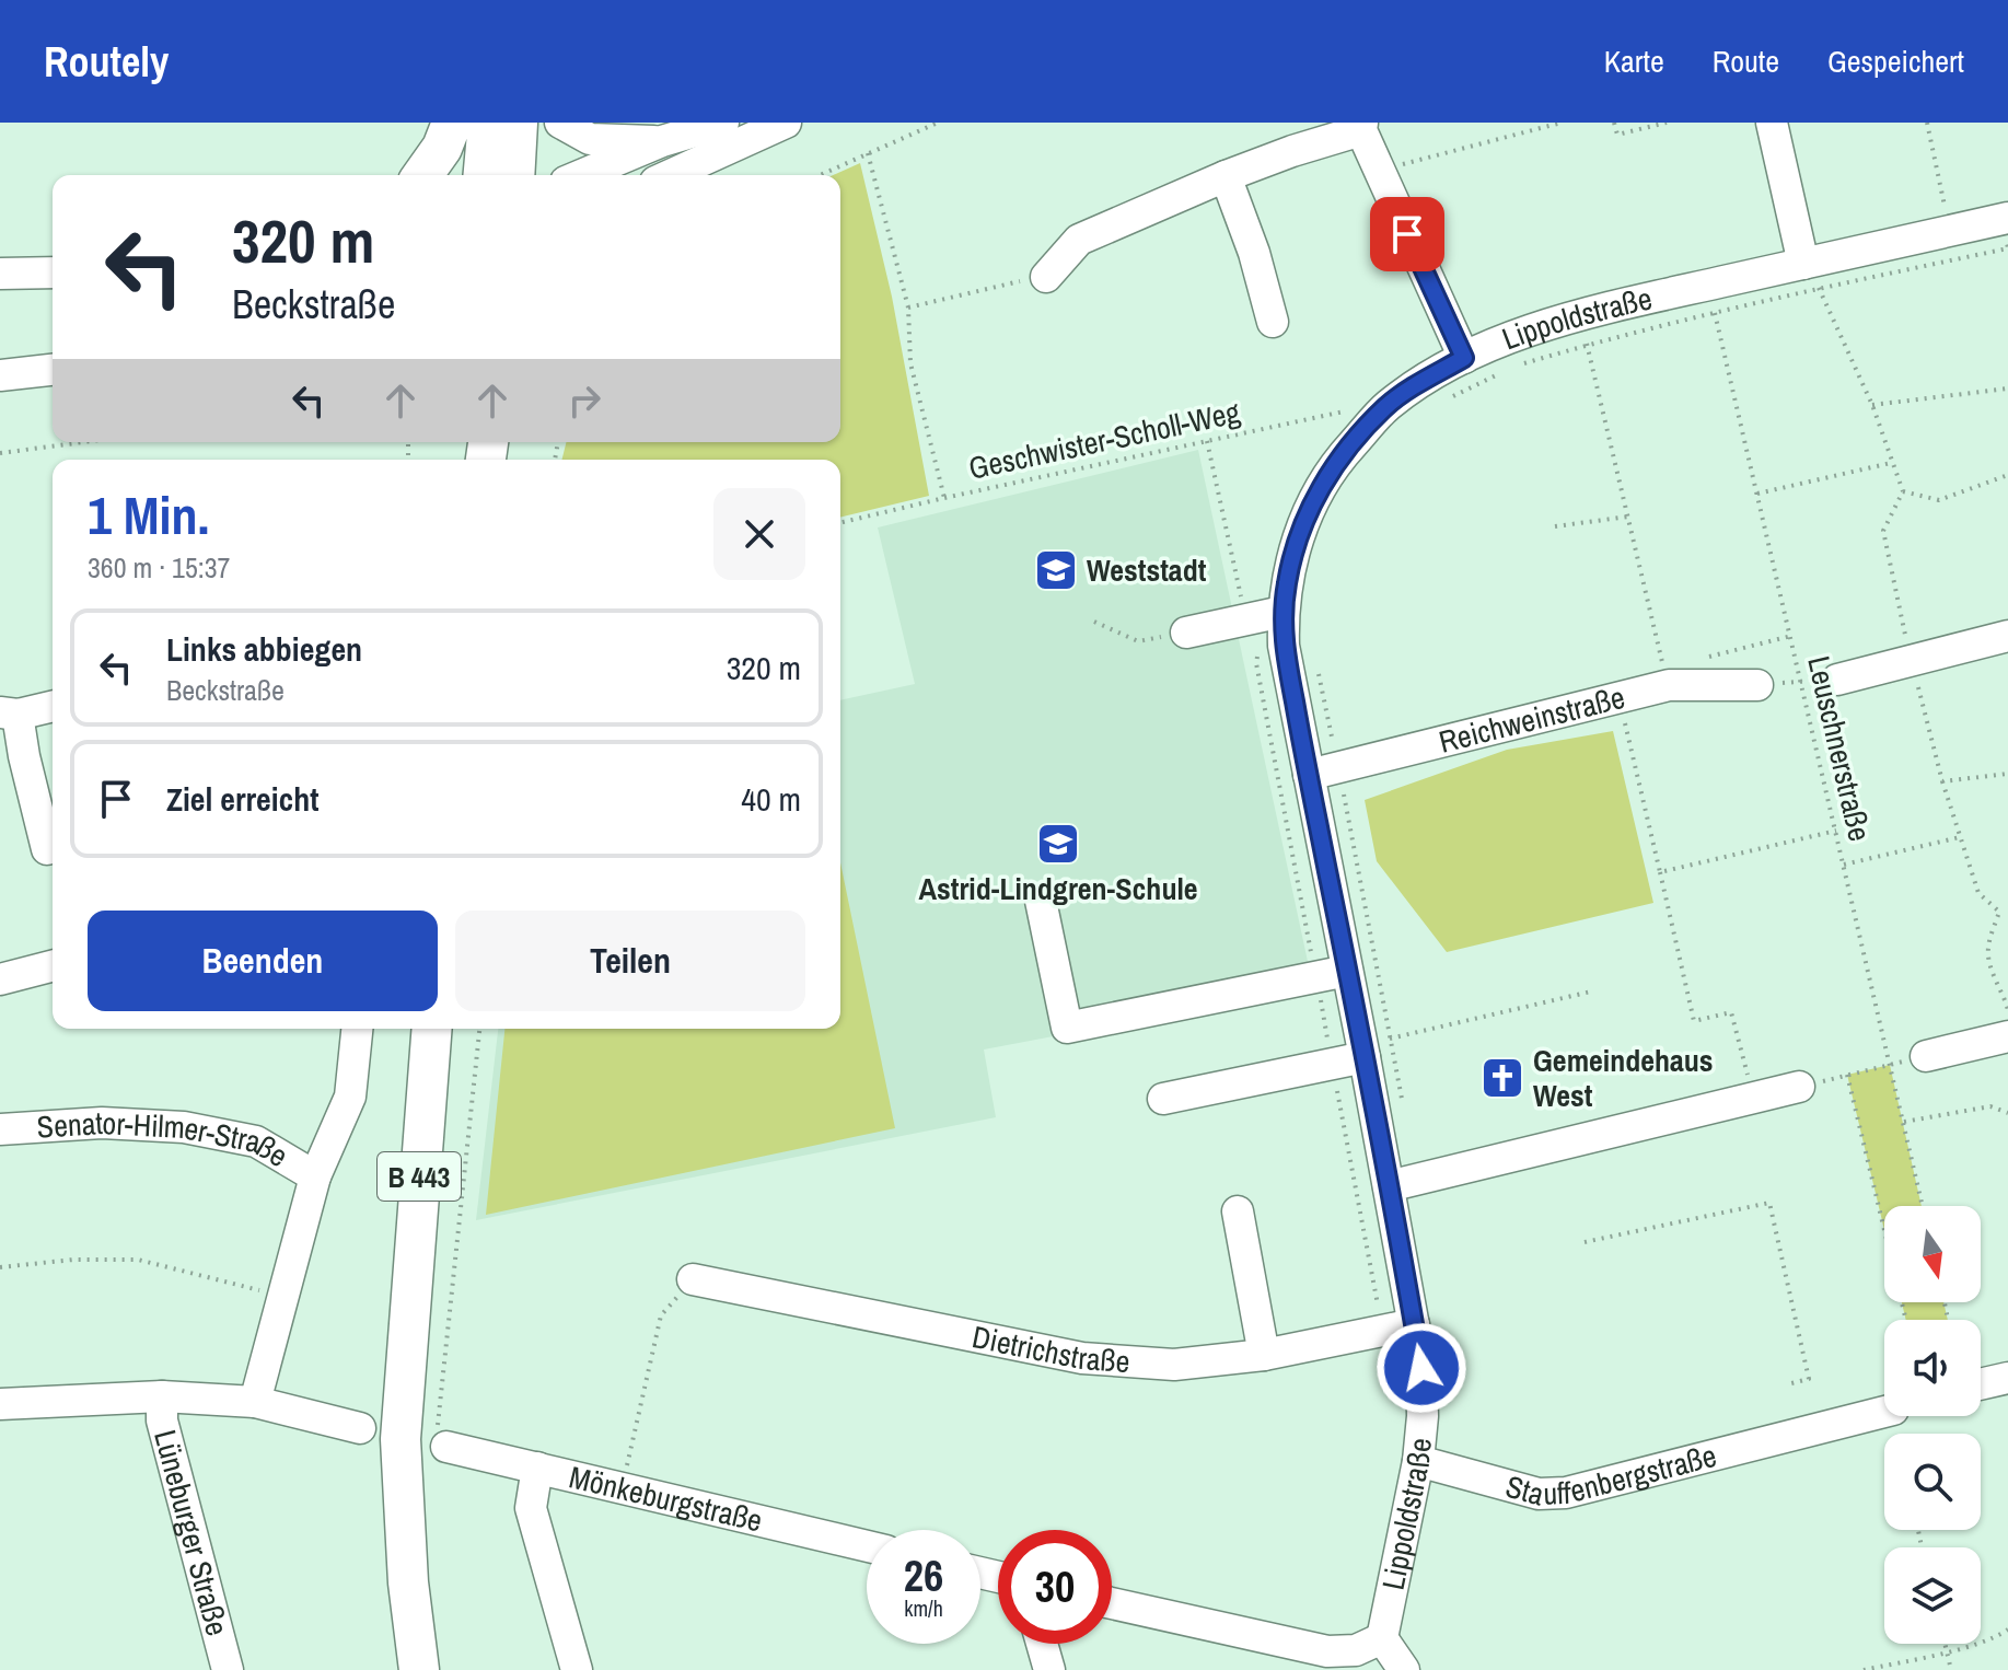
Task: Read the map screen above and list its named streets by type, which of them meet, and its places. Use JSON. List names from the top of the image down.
{
  "streets": {
    "main road": ["B 443"],
    "street": [
      "Lippoldstraße",
      "Reichweinstraße",
      "Senator-Hilmer-Straße",
      "Dietrichstraße",
      "Stauffenbergstraße",
      "Mönkeburgstraße",
      "Lüneburger Straße"
    ],
    "path": ["Geschwister-Scholl-Weg", "Leuschnerstraße"]
  },
  "crossings": [
    ["Lippoldstraße", "Reichweinstraße"],
    ["Lippoldstraße", "Leuschnerstraße"],
    ["Lippoldstraße", "Dietrichstraße"],
    ["Lippoldstraße", "Stauffenbergstraße"]
  ],
  "places": {
    "school or university": ["Weststadt", "Astrid-Lindgren-Schule"],
    "church": ["Gemeindehaus West"]
  },
  "north": "bottom",
  "page": {
    "header": "Routely",
    "nav": ["Karte", "Route", "Gespeichert"],
    "turn": ["320 m", "Beckstraße"],
    "heading": ["1 Min.", "360 m · 15:37"],
    "list": [
      {
        "name": "Links abbiegen",
        "note": "Beckstraße",
        "value": "320 m"
      },
      {
        "name": "Ziel erreicht",
        "value": "40 m"
      }
    ],
    "buttons": ["Beenden", "Teilen"],
    "speed": "26 km/h",
    "limit": "30"
  }
}
